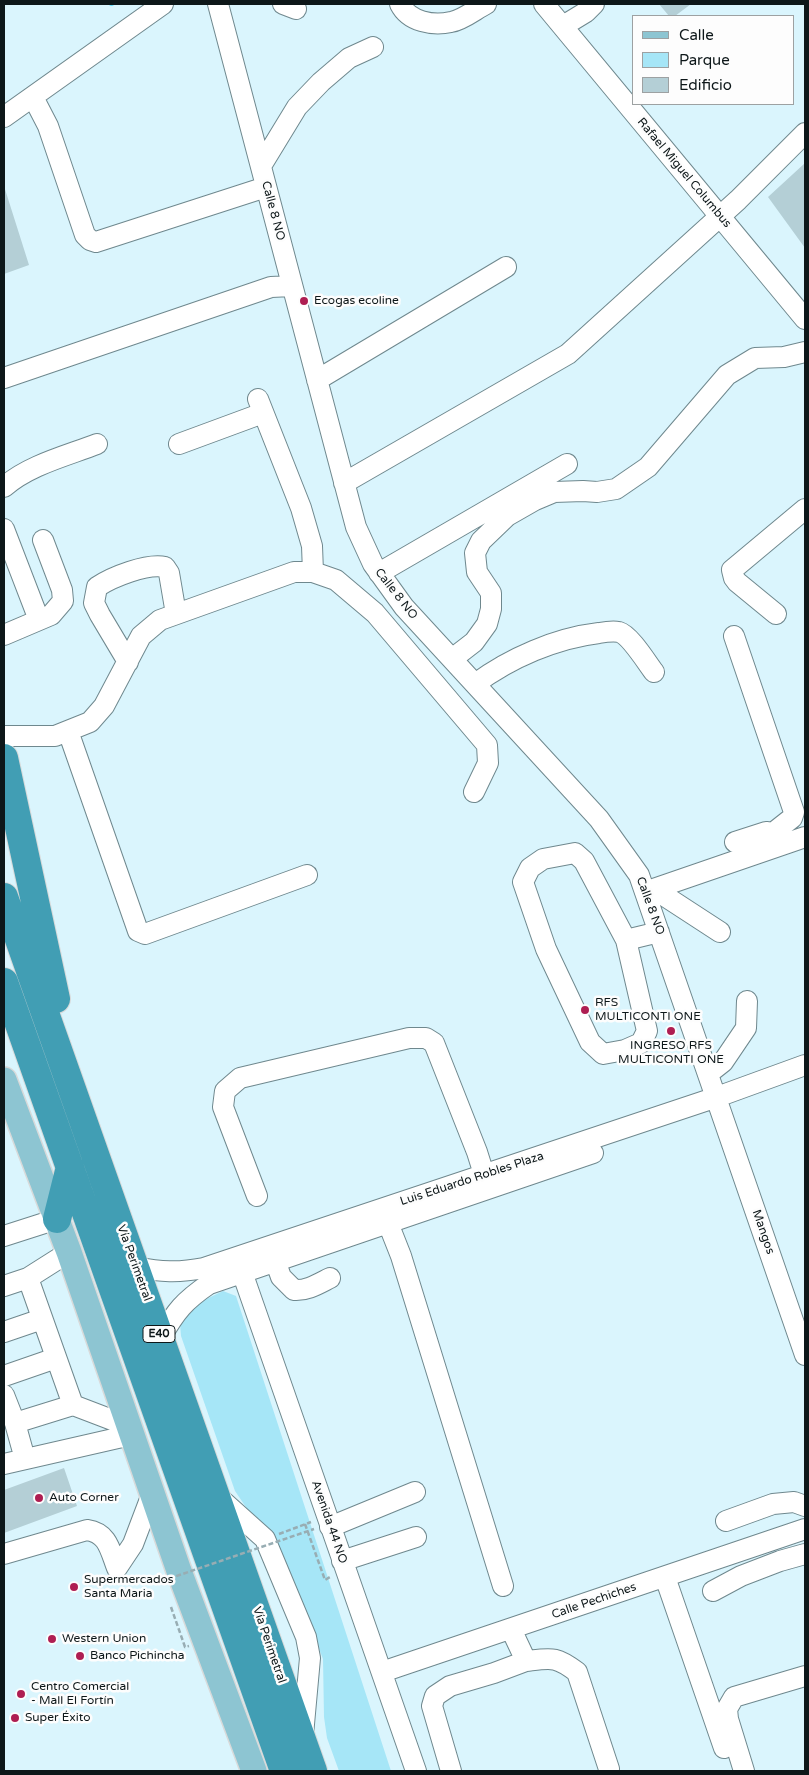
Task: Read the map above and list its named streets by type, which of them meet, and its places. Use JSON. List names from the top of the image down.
{
  "streets": {
    "highway": ["Vía Perimetral", "E40"],
    "street": [
      "Rafael Miguel Columbus",
      "Calle 8 NO",
      "Luis Eduardo Robles Plaza",
      "Mangos",
      "Avenida 44 NO",
      "Calle Pechiches"
    ]
  },
  "crossings": [
    ["Calle 8 NO", "Luis Eduardo Robles Plaza"],
    ["Calle 8 NO", "Mangos"],
    ["Luis Eduardo Robles Plaza", "Mangos"],
    ["Luis Eduardo Robles Plaza", "Vía Perimetral"],
    ["Luis Eduardo Robles Plaza", "Avenida 44 NO"],
    ["Avenida 44 NO", "Calle Pechiches"]
  ],
  "places": [
    "Ecogas ecoline",
    "RFS MULTICONTI ONE",
    "INGRESO RFS MULTICONTI ONE",
    "Auto Corner",
    "Supermercados Santa Maria",
    "Western Union",
    "Banco Pichincha",
    "Centro Comercial - Mall El Fortín",
    "Super Éxito"
  ],
  "legend": ["Calle", "Parque", "Edificio"]
}
